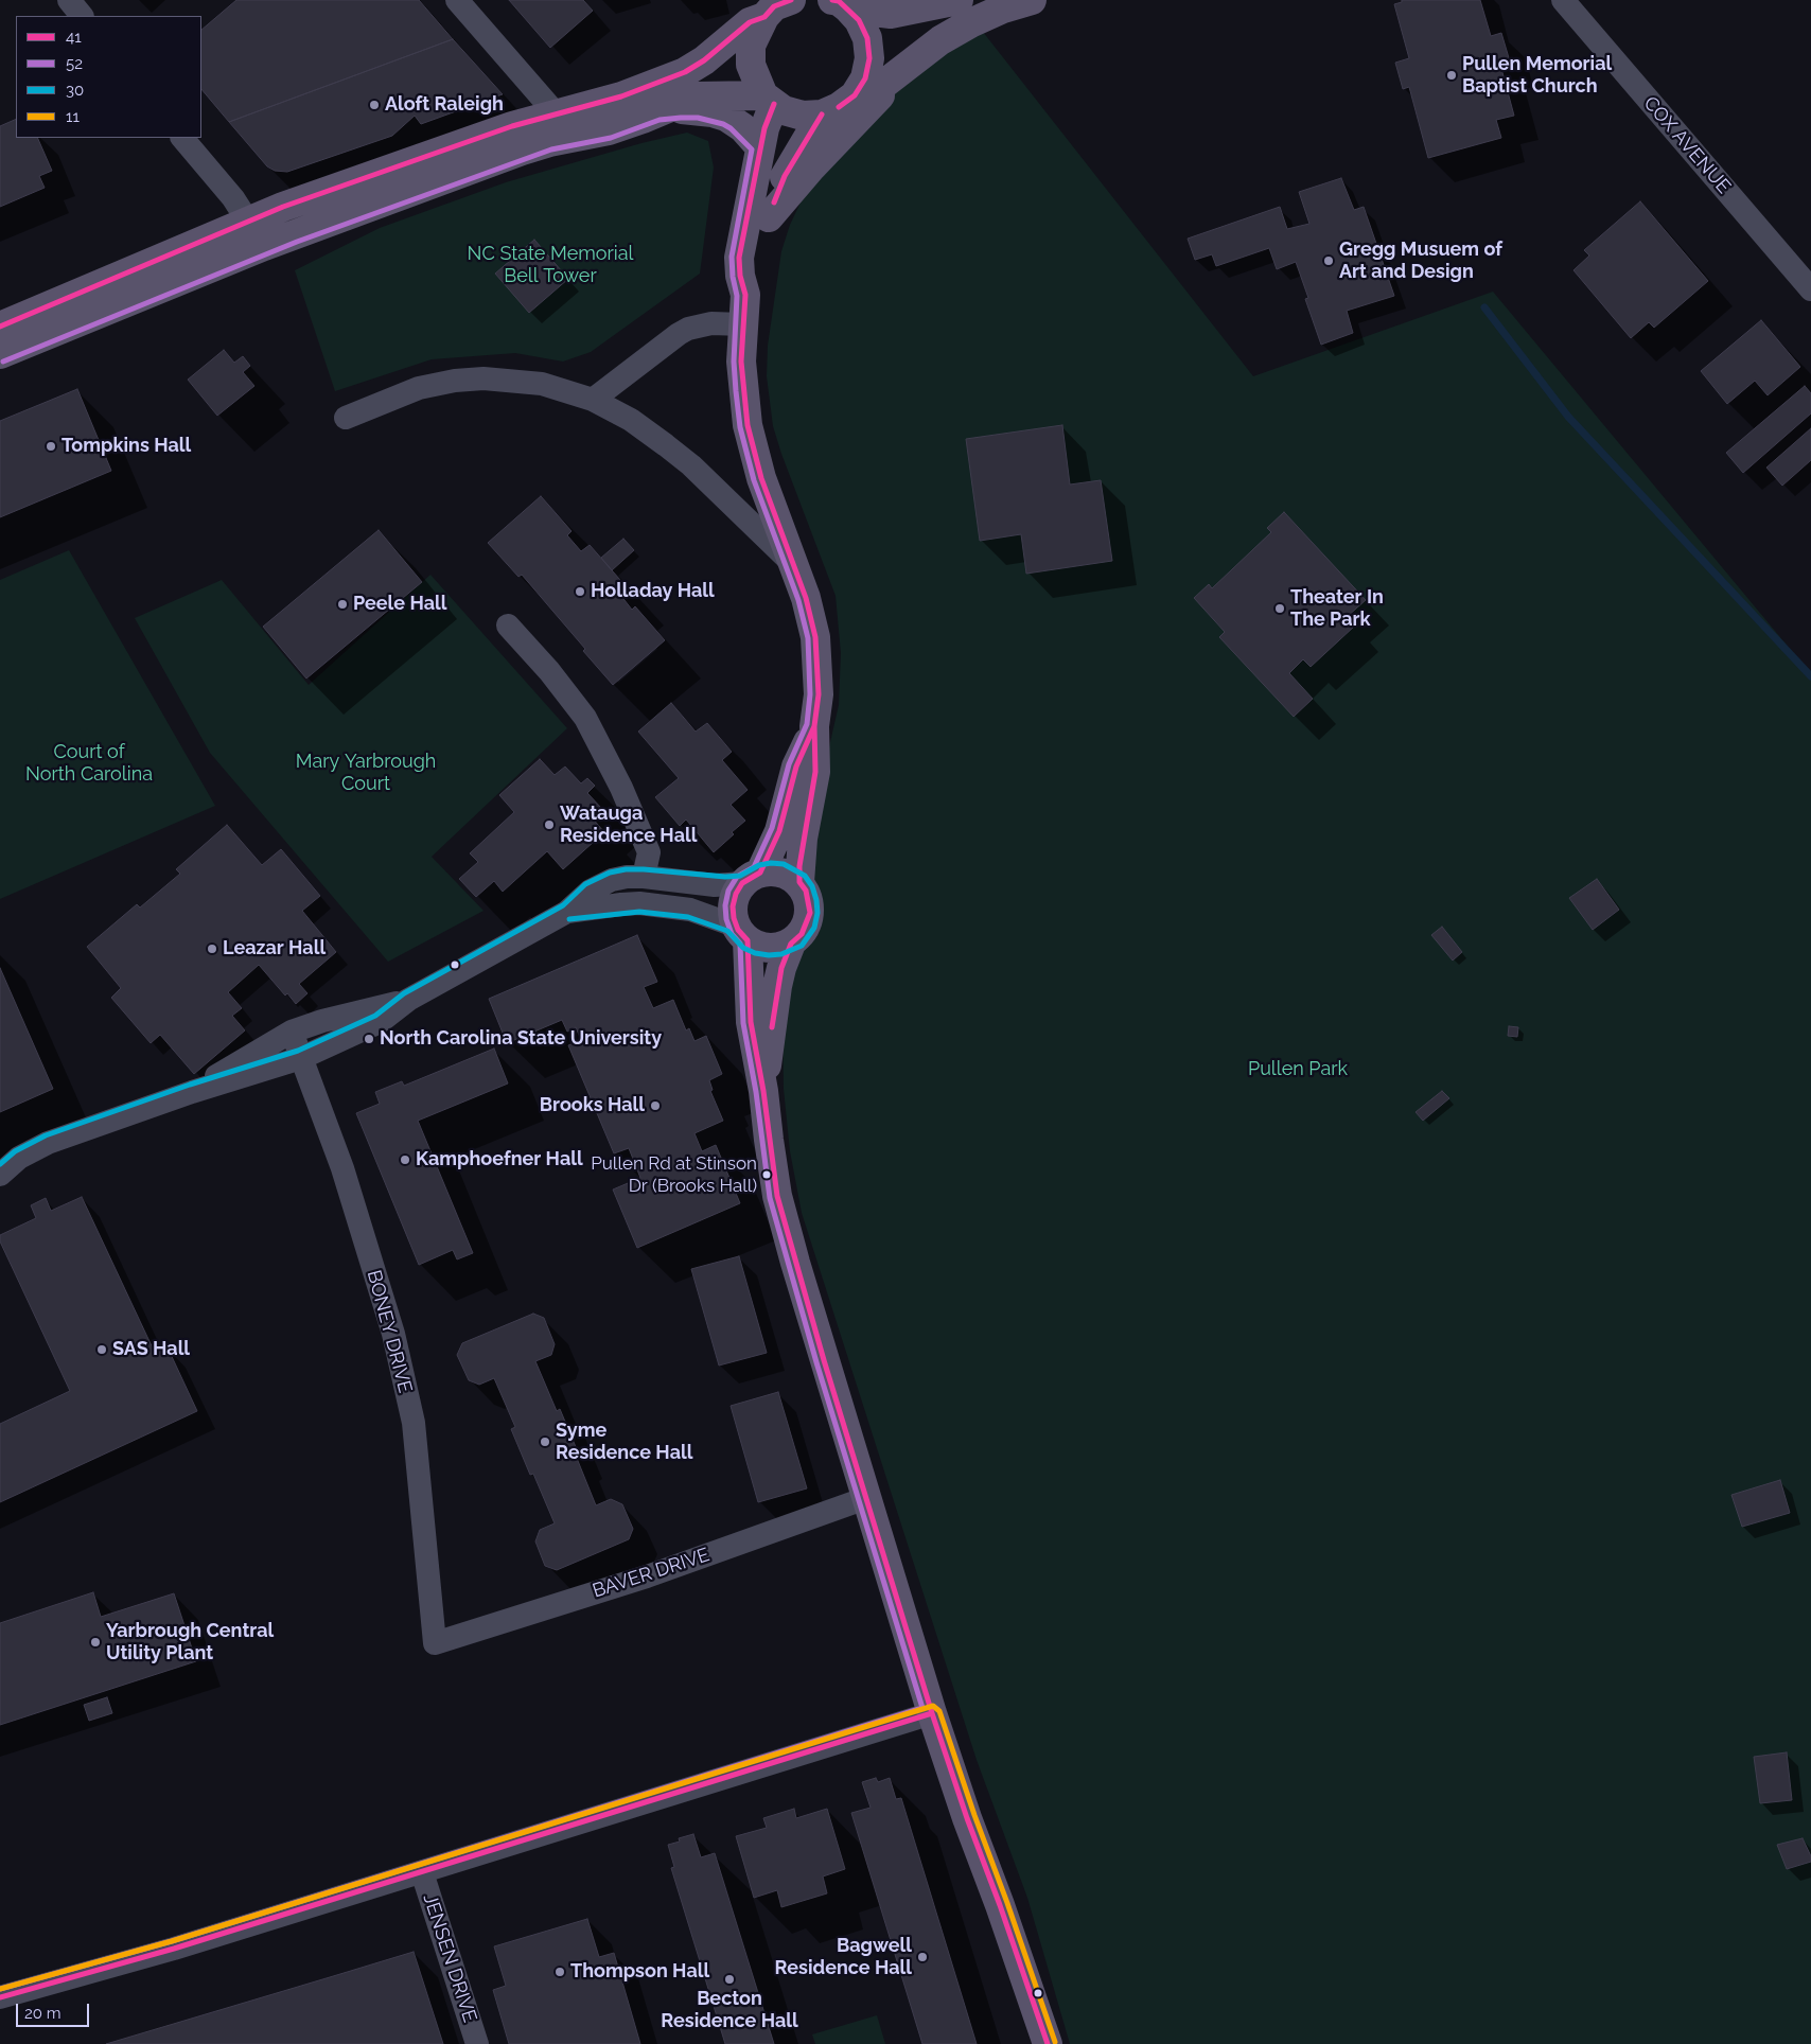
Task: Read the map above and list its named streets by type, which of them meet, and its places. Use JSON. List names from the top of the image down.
{
  "streets": {
    "street": [
      "COX AVENUE",
      "BONEY DRIVE",
      "BAVER DRIVE",
      "JENSEN DRIVE"
    ]
  },
  "crossings": [
    ["BONEY DRIVE", "BAVER DRIVE"]
  ],
  "parks": [
    "NC State Memorial Bell Tower",
    "Court of North Carolina",
    "Mary Yarbrough Court",
    "Pullen Park"
  ],
  "places": [
    "Pullen Memorial Baptist Church",
    "Aloft Raleigh",
    "Gregg Musuem of Art and Design",
    "Tompkins Hall",
    "Holladay Hall",
    "Peele Hall",
    "Theater In The Park",
    "Watauga Residence Hall",
    "Leazar Hall",
    "North Carolina State University",
    "Brooks Hall",
    "Kamphoefner Hall",
    "Pullen Rd at Stinson Dr (Brooks Hall)",
    "SAS Hall",
    "Syme Residence Hall",
    "Yarbrough Central Utility Plant",
    "Bagwell Residence Hall",
    "Thompson Hall",
    "Becton Residence Hall"
  ],
  "lines": [
    "transit line 41",
    "transit line 52",
    "transit line 30",
    "transit line 11"
  ],
  "legend": [
    "41",
    "52",
    "30",
    "11"
  ],
  "scale_bar": "20 m"
}
